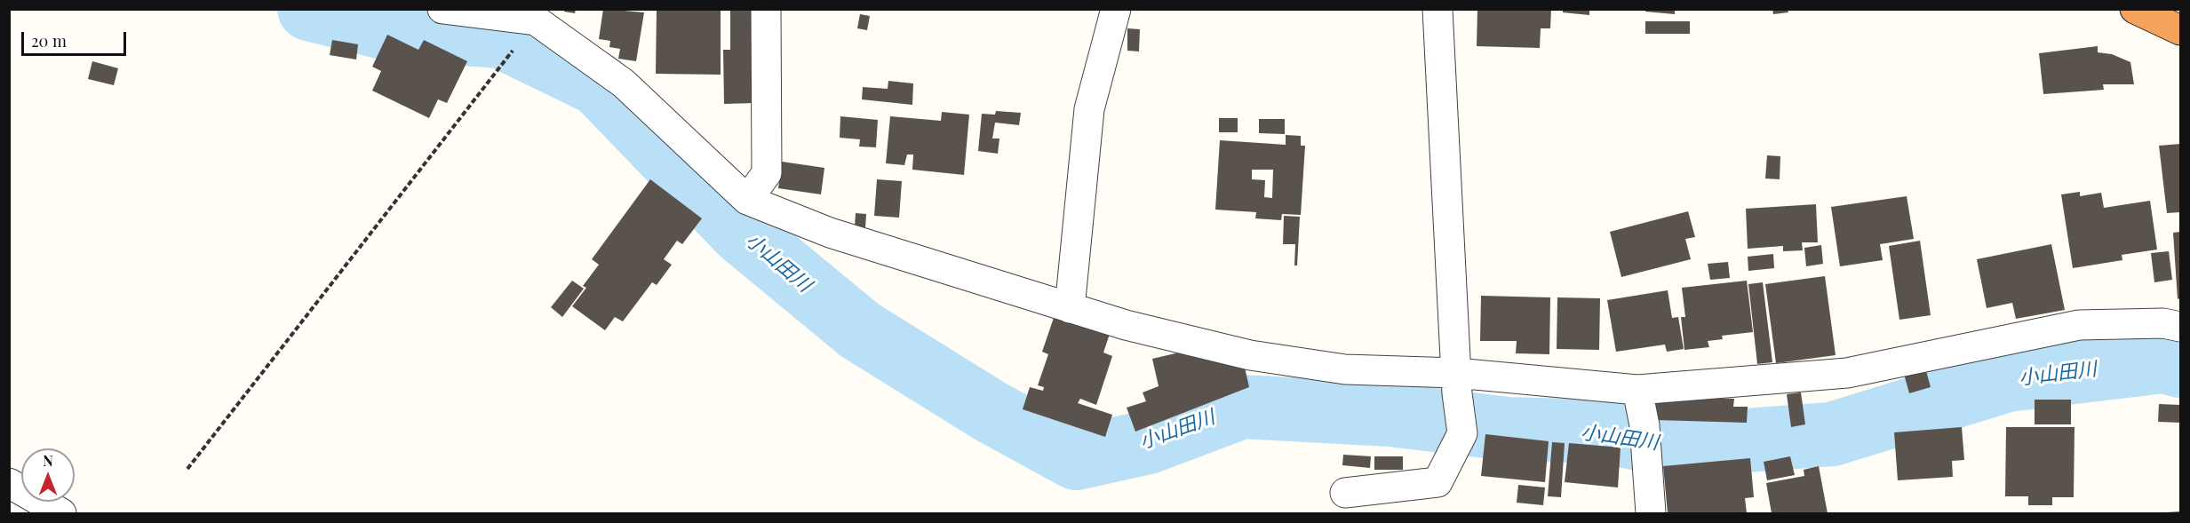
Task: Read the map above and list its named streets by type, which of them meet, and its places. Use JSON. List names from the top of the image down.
{
  "water": ["小山田川"],
  "scale_bar": "20 m",
  "north": "top"
}
